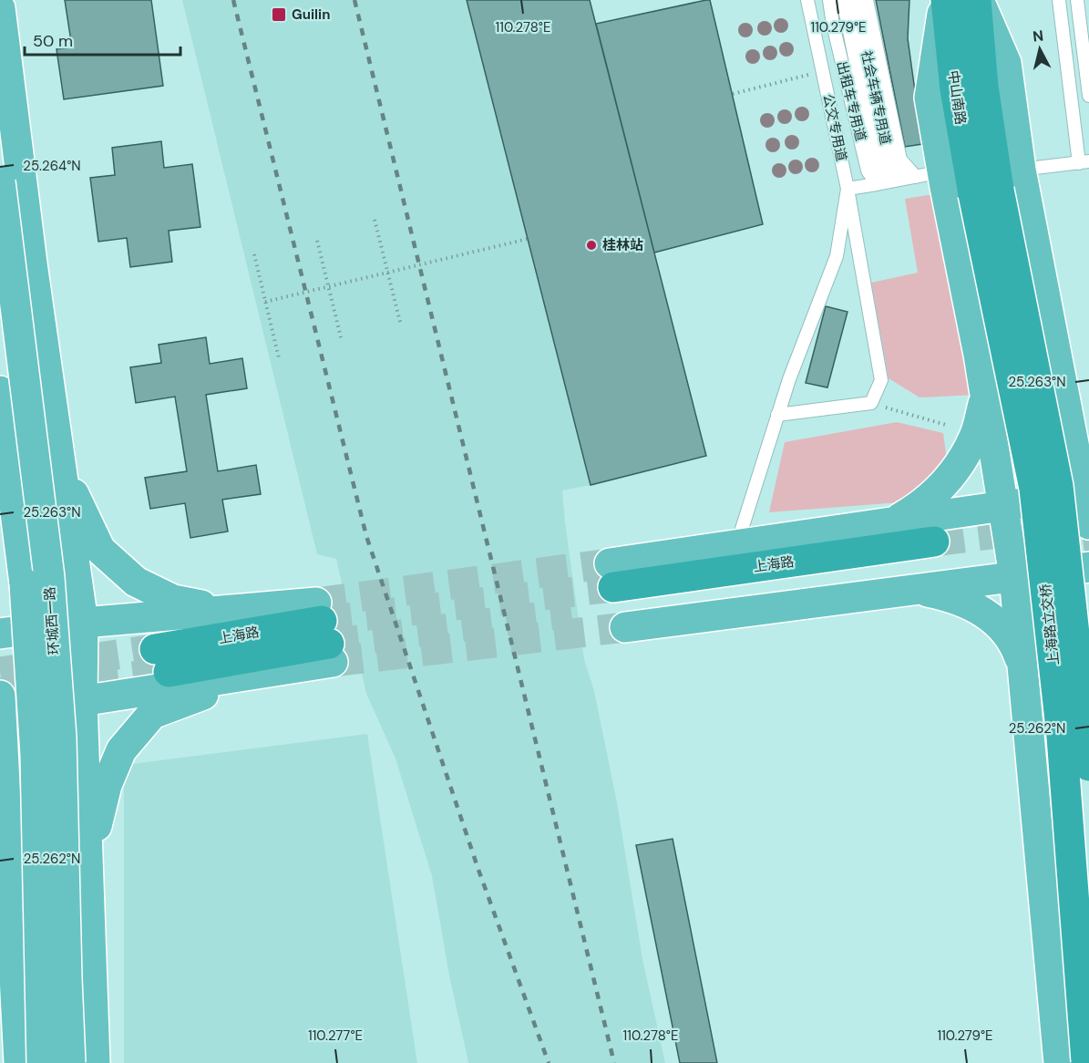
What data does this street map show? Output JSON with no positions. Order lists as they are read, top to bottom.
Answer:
{
  "streets": {
    "highway": ["中山南路", "上海路", "上海路立交桥"],
    "main road": ["环城西一路"],
    "lane": ["社会车辆专用道", "出租车专用道", "公交专用道"]
  },
  "crossings": [
    ["社会车辆专用道", "出租车专用道"],
    ["中山南路", "上海路立交桥"]
  ],
  "places": {
    "transit": ["Guilin"],
    "other": ["桂林站"]
  },
  "scale_bar": "50 m",
  "north": "top",
  "coordinates": [
    "110.278°E",
    "110.279°E",
    "25.264°N",
    "25.263°N",
    "25.262°N",
    "110.277°E"
  ]
}
